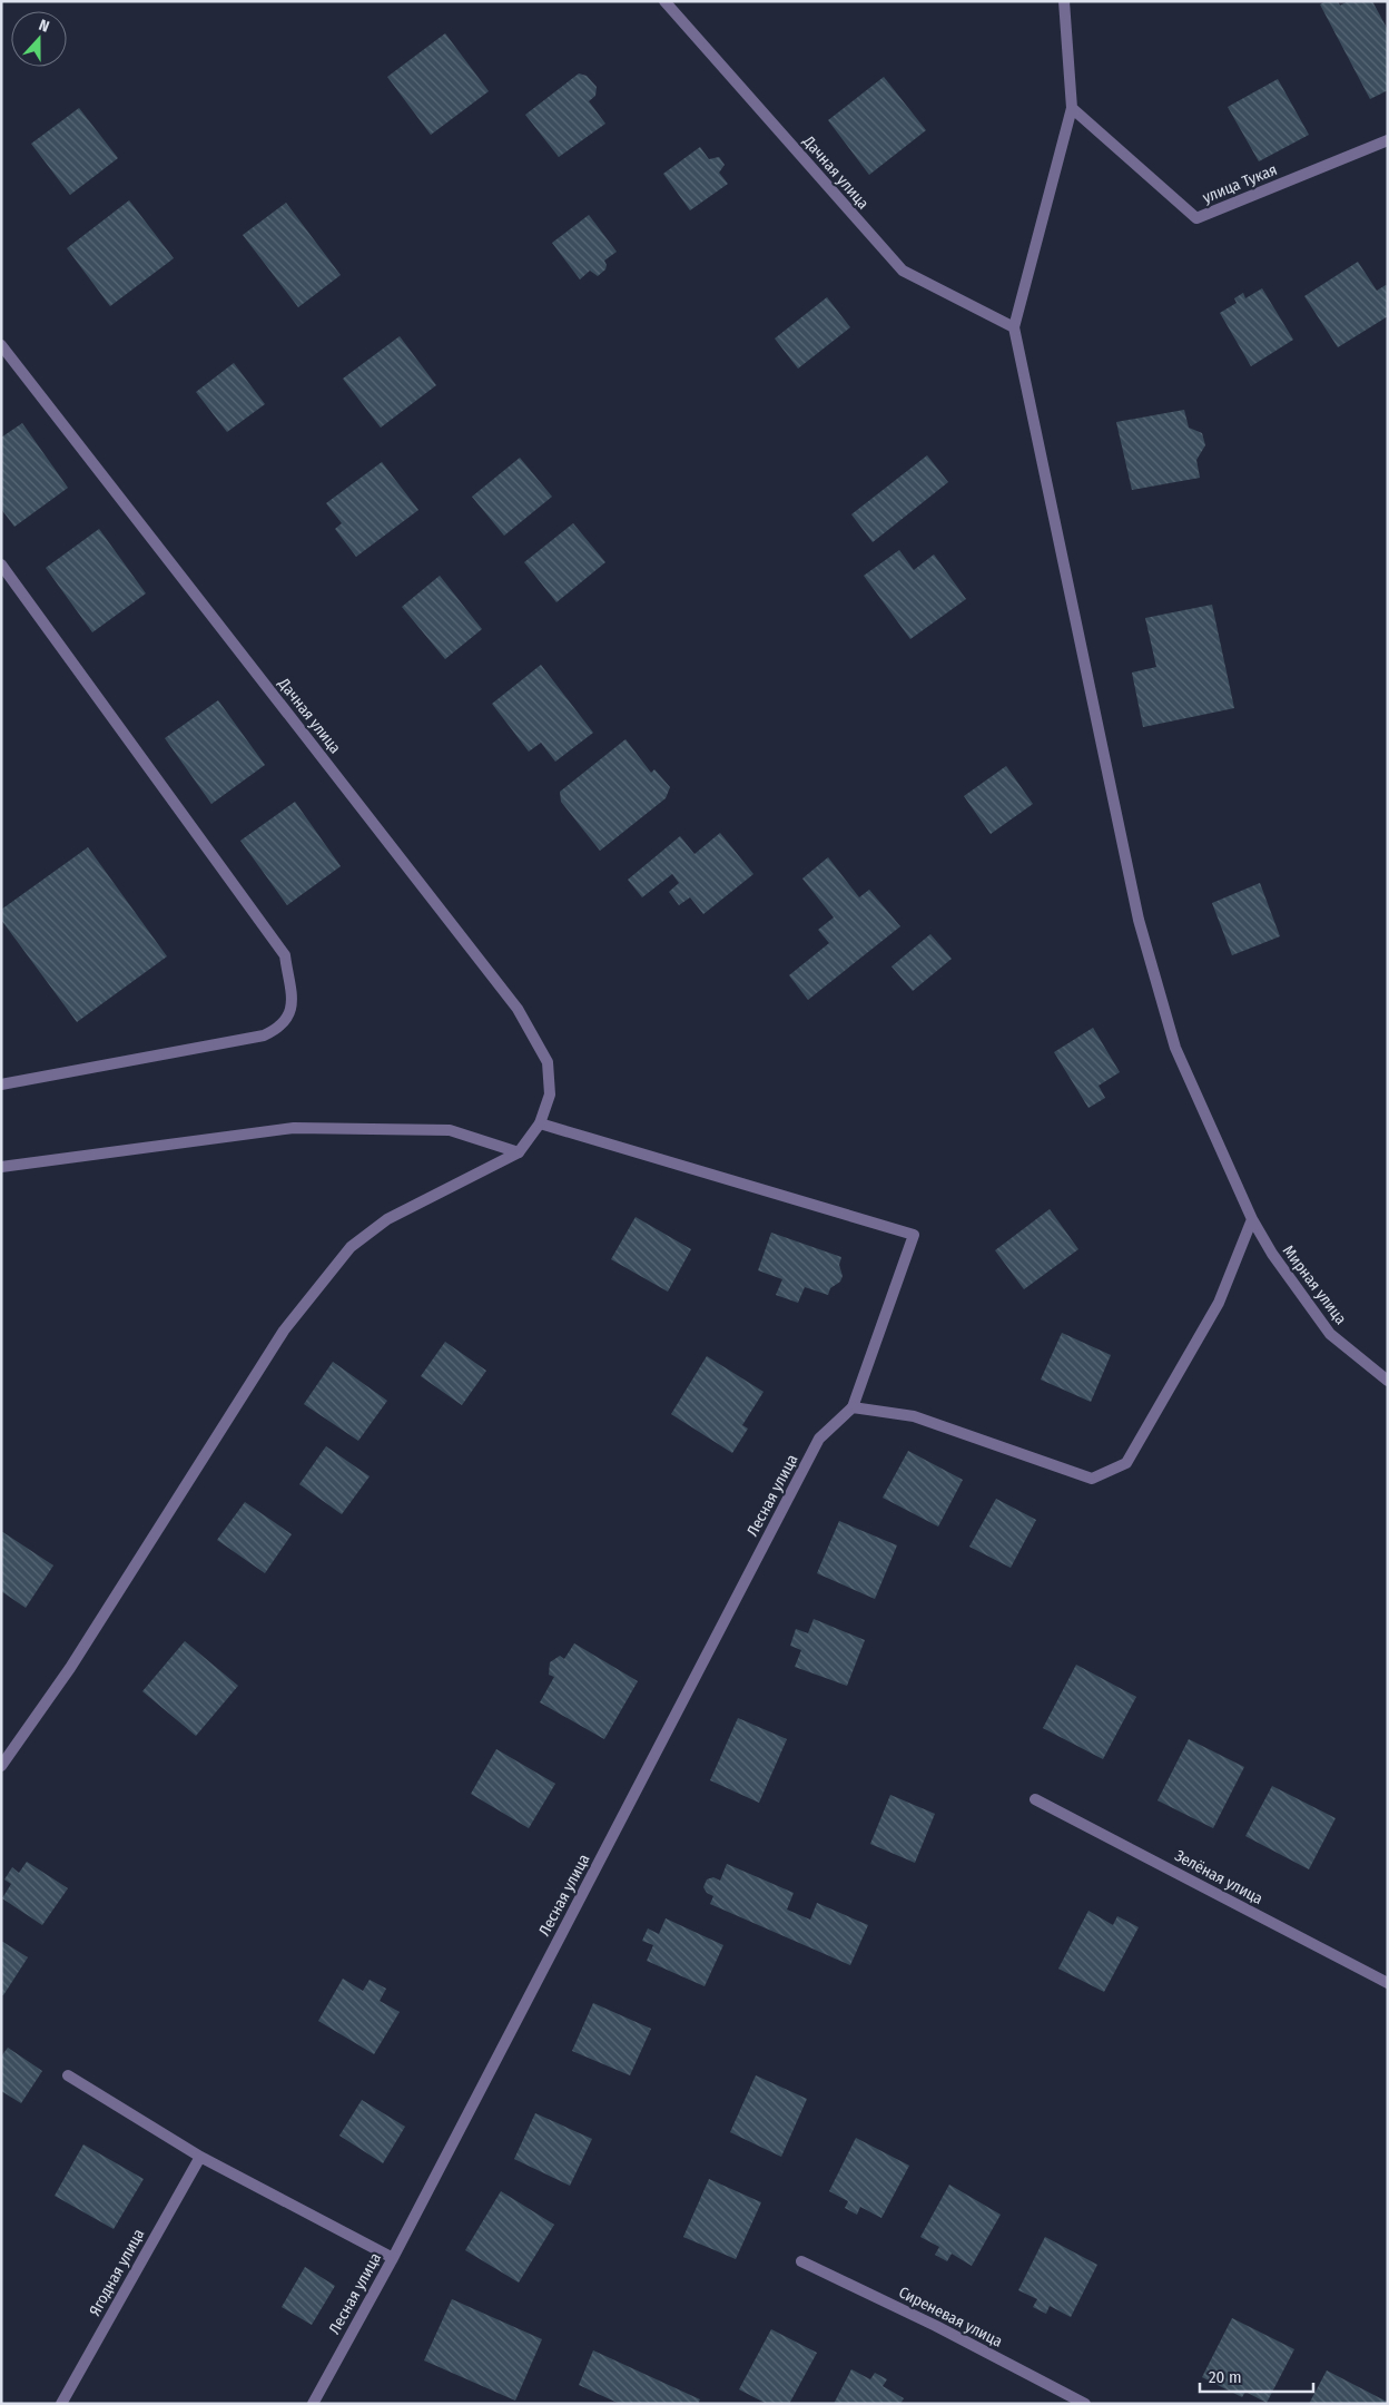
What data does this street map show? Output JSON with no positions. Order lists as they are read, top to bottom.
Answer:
{
  "streets": {
    "street": [
      "Дачная улица",
      "улица Тукая",
      "Мирная улица",
      "Лесная улица",
      "Зелёная улица",
      "Ягодная улица",
      "Сиреневая улица"
    ]
  },
  "crossings": [
    ["Дачная улица", "Мирная улица"]
  ],
  "scale_bar": "20 m",
  "north": "top"
}
